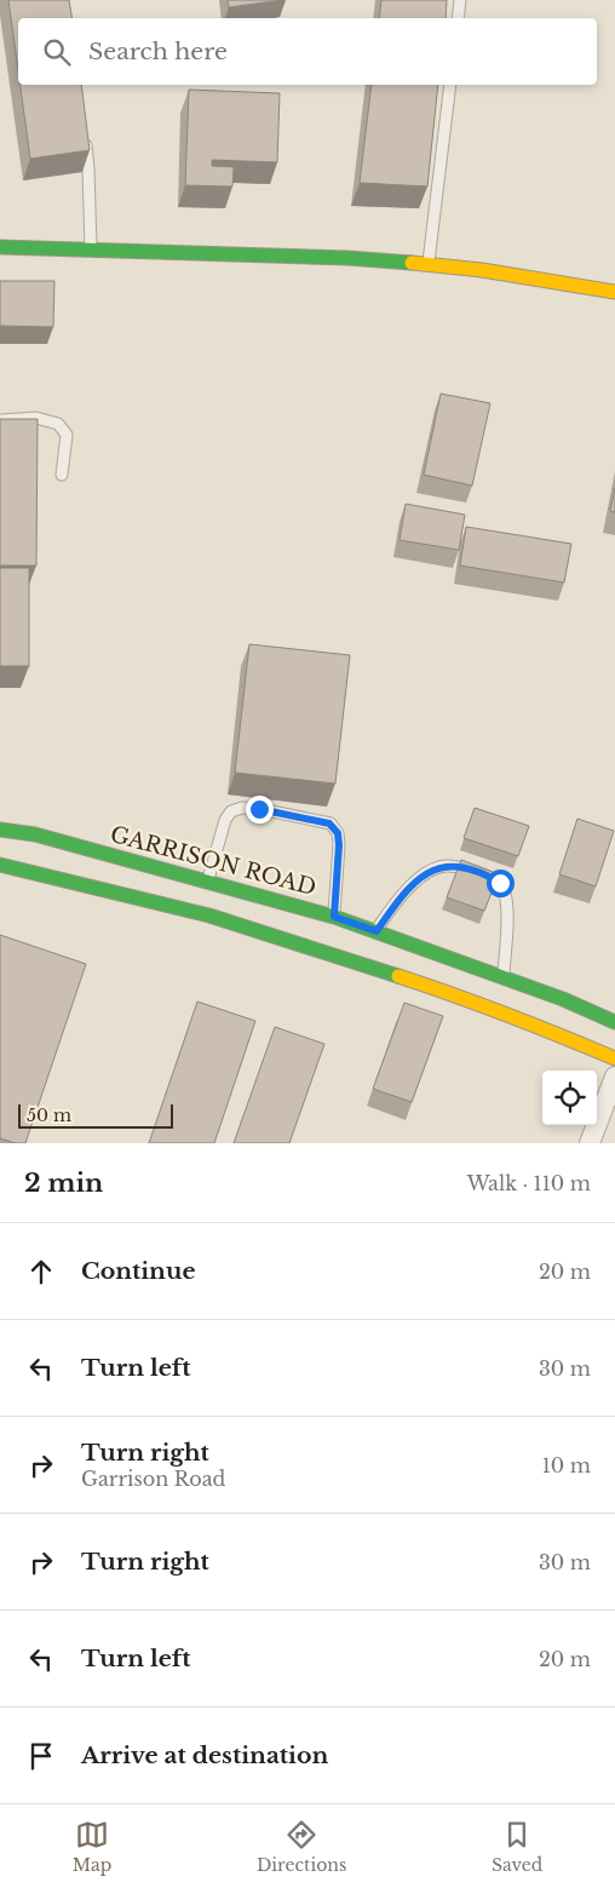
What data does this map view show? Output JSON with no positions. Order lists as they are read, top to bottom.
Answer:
{
  "streets": {
    "main road": ["GARRISON ROAD"]
  },
  "scale_bar": "50 m",
  "page": {
    "search": "Search here",
    "scale": "50 m",
    "heading": ["2 min", "Walk · 110 m"],
    "list": [
      ["Continue", "20 m"],
      ["Turn left", "30 m"],
      ["Turn right", "Garrison Road", "10 m"],
      ["Turn right", "30 m"],
      ["Turn left", "20 m"],
      "Arrive at destination"
    ],
    "nav": ["Map", "Directions", "Saved"]
  }
}
